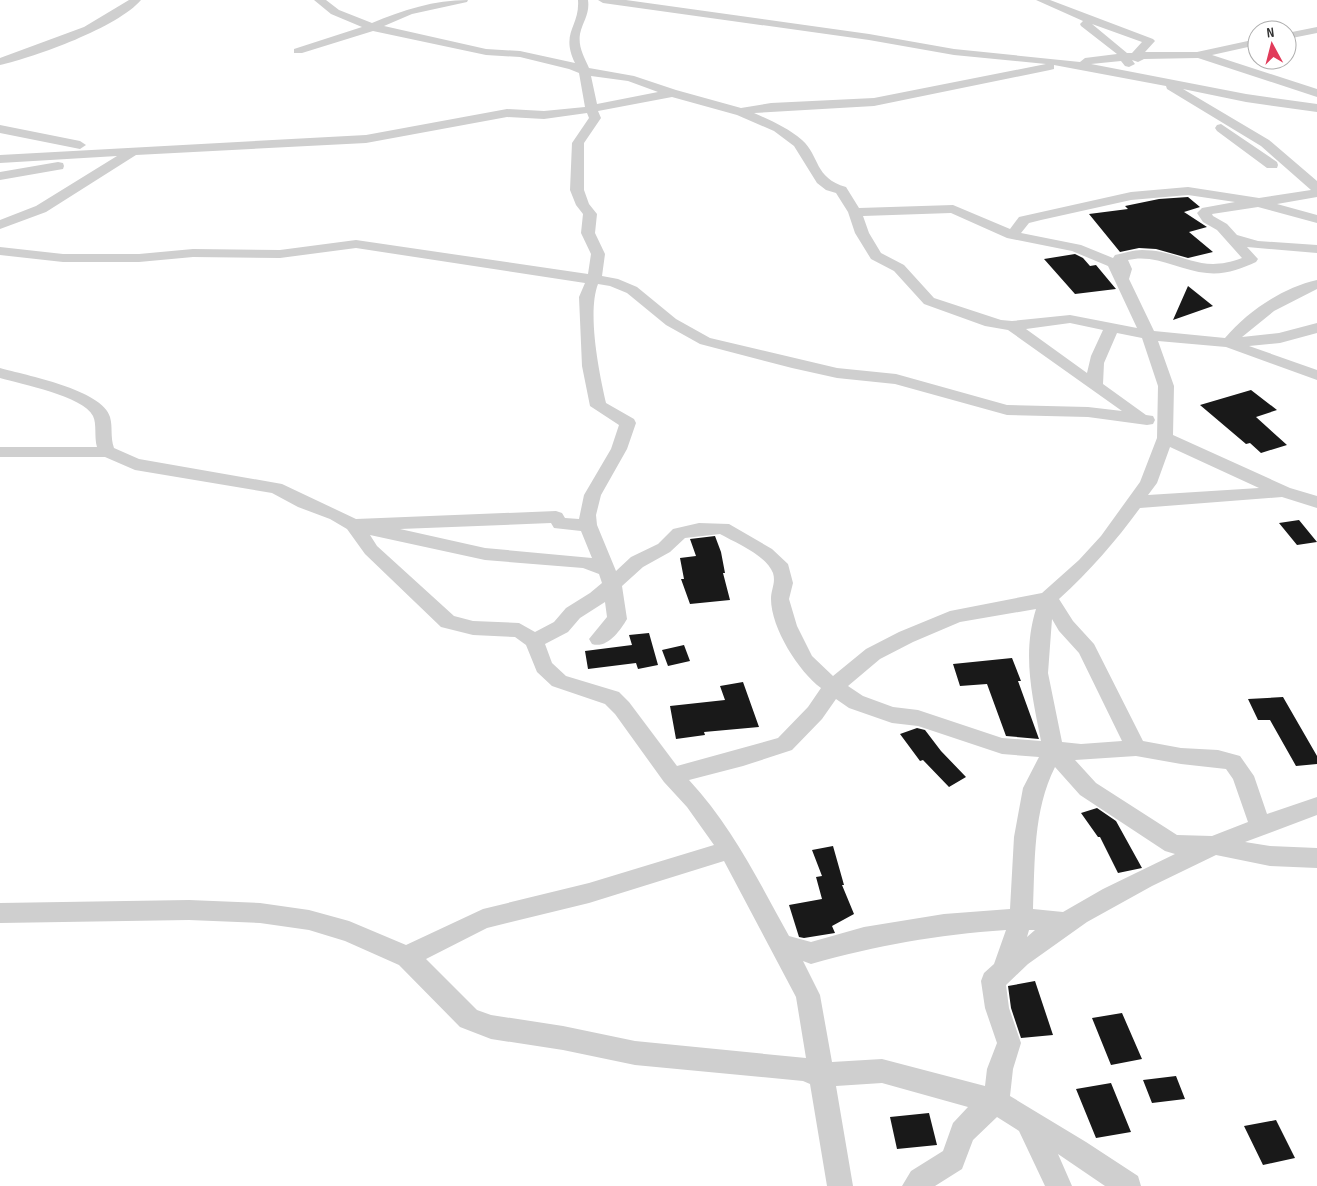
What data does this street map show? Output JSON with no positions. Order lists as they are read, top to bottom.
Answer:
{
  "north": "top"
}
